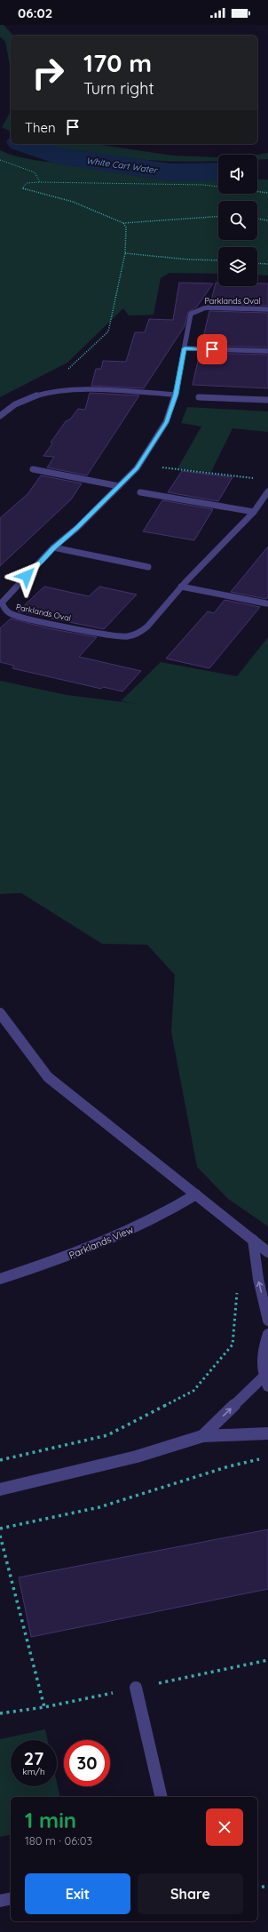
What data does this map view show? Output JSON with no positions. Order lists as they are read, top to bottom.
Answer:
{
  "streets": {
    "street": ["Parklands Oval", "Parklands View"]
  },
  "water": ["White Cart Water"],
  "page": {
    "status": "06:02",
    "turn": ["170 m", "Turn right"],
    "then": "Then",
    "speed": "27 km/h",
    "limit": "30",
    "heading": ["1 min", "180 m · 06:03"],
    "buttons": ["Exit", "Share"]
  }
}
